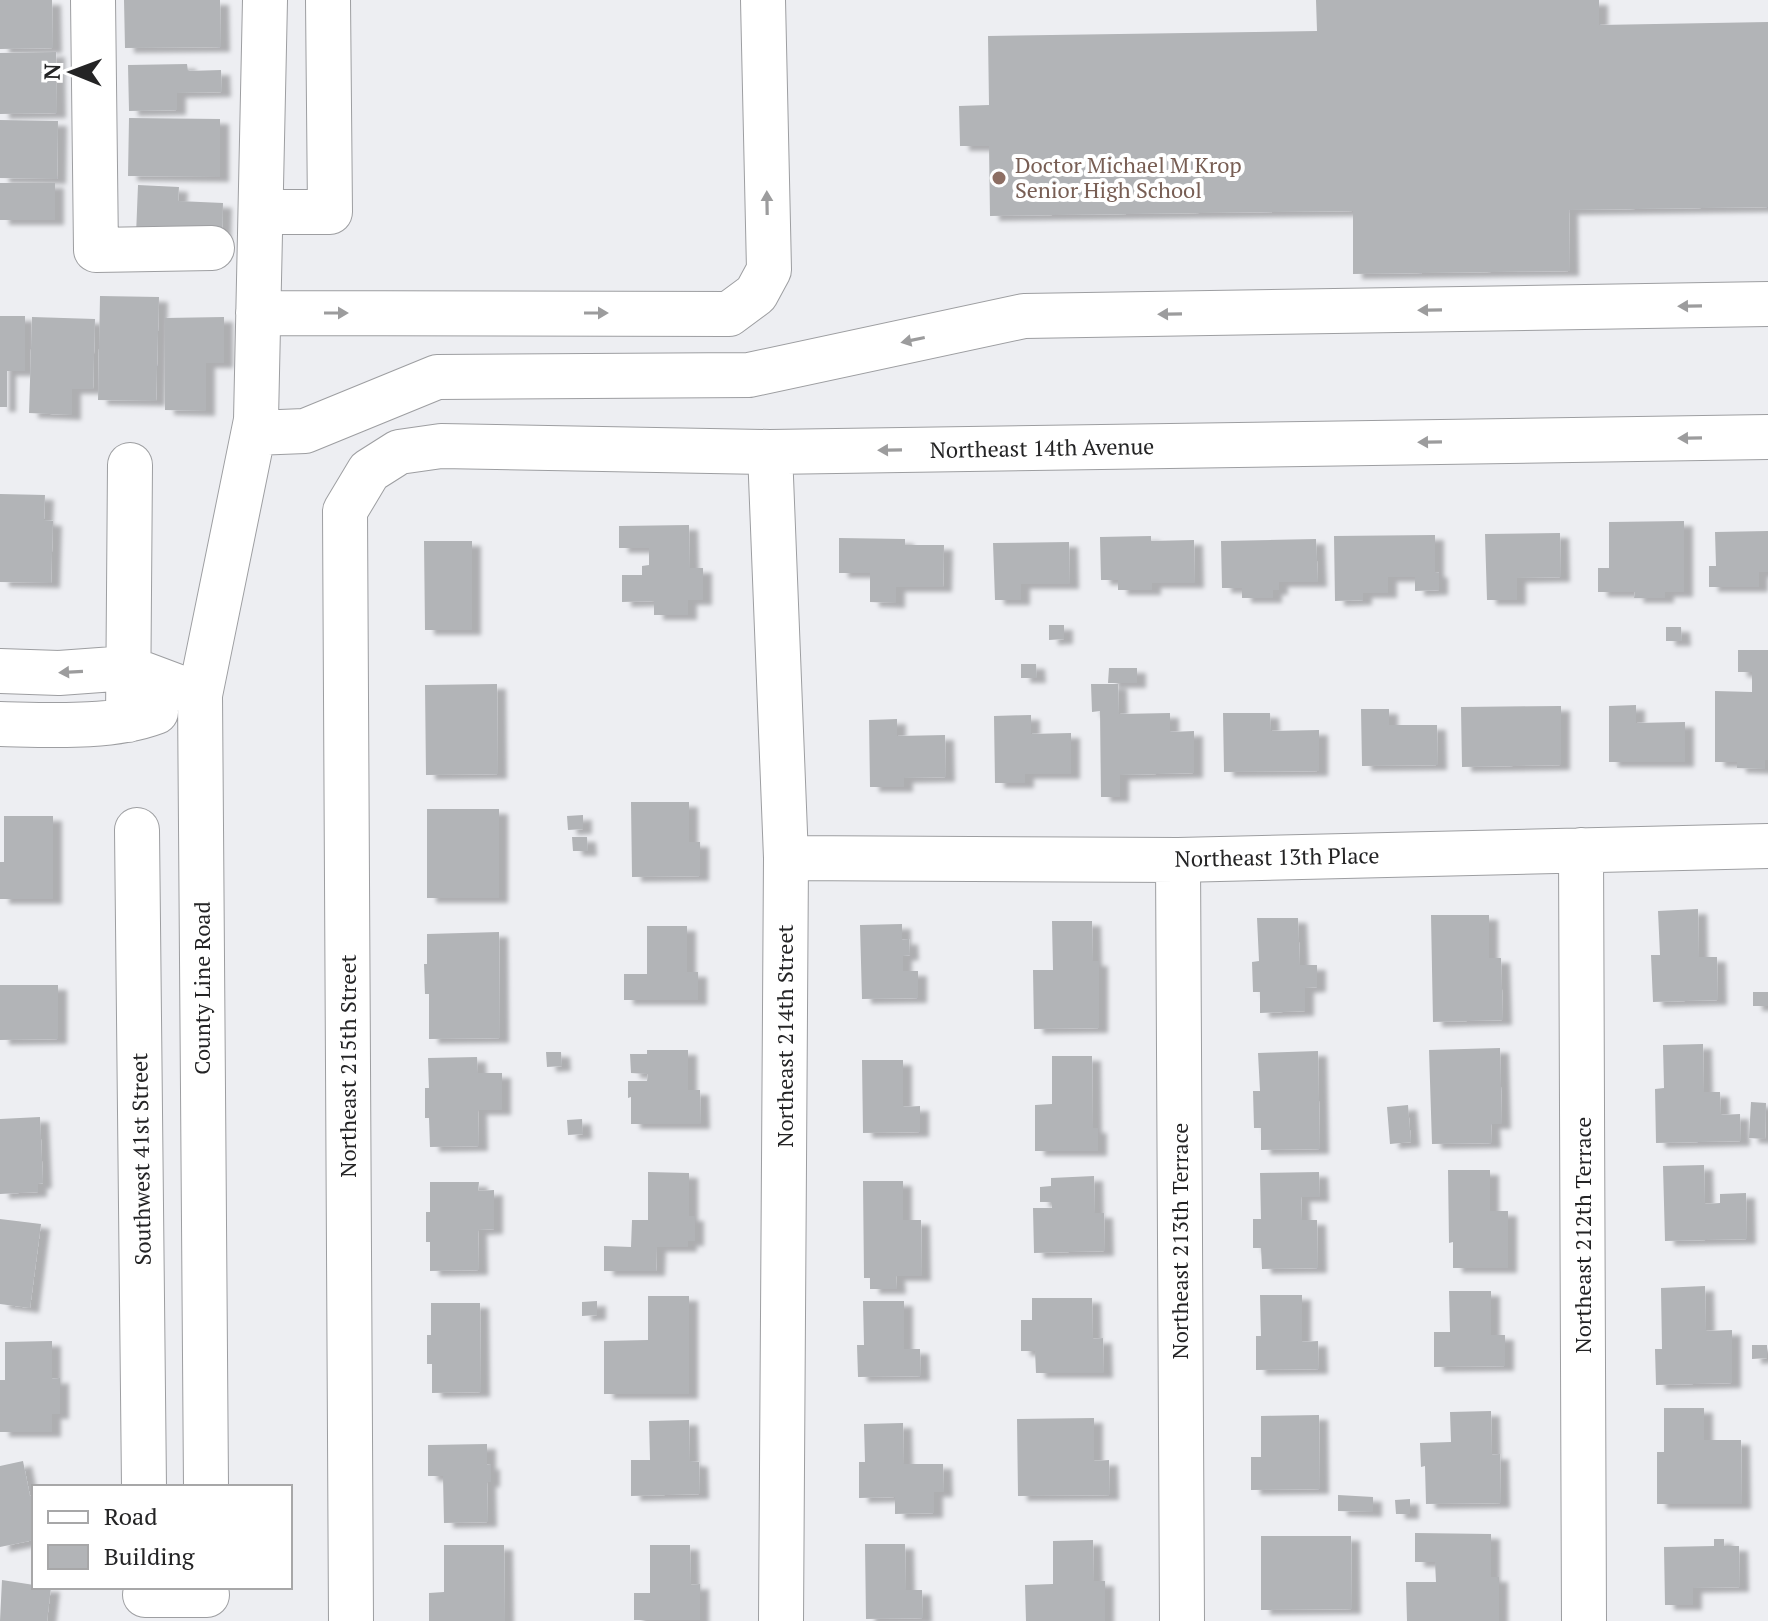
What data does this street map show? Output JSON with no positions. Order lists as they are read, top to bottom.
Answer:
{
  "streets": {
    "street": [
      "Northeast 14th Avenue",
      "Northeast 13th Place",
      "County Line Road",
      "Northeast 214th Street",
      "Northeast 215th Street",
      "Southwest 41st Street",
      "Northeast 212th Terrace",
      "Northeast 213th Terrace"
    ]
  },
  "crossings": [
    ["Northeast 14th Avenue", "Northeast 214th Street"],
    ["Northeast 14th Avenue", "Northeast 215th Street"],
    ["Northeast 13th Place", "Northeast 214th Street"],
    ["Northeast 13th Place", "Northeast 212th Terrace"],
    ["Northeast 13th Place", "Northeast 213th Terrace"]
  ],
  "places": ["Doctor Michael M Krop Senior High School"],
  "legend": ["Road", "Building"],
  "north": "left"
}
